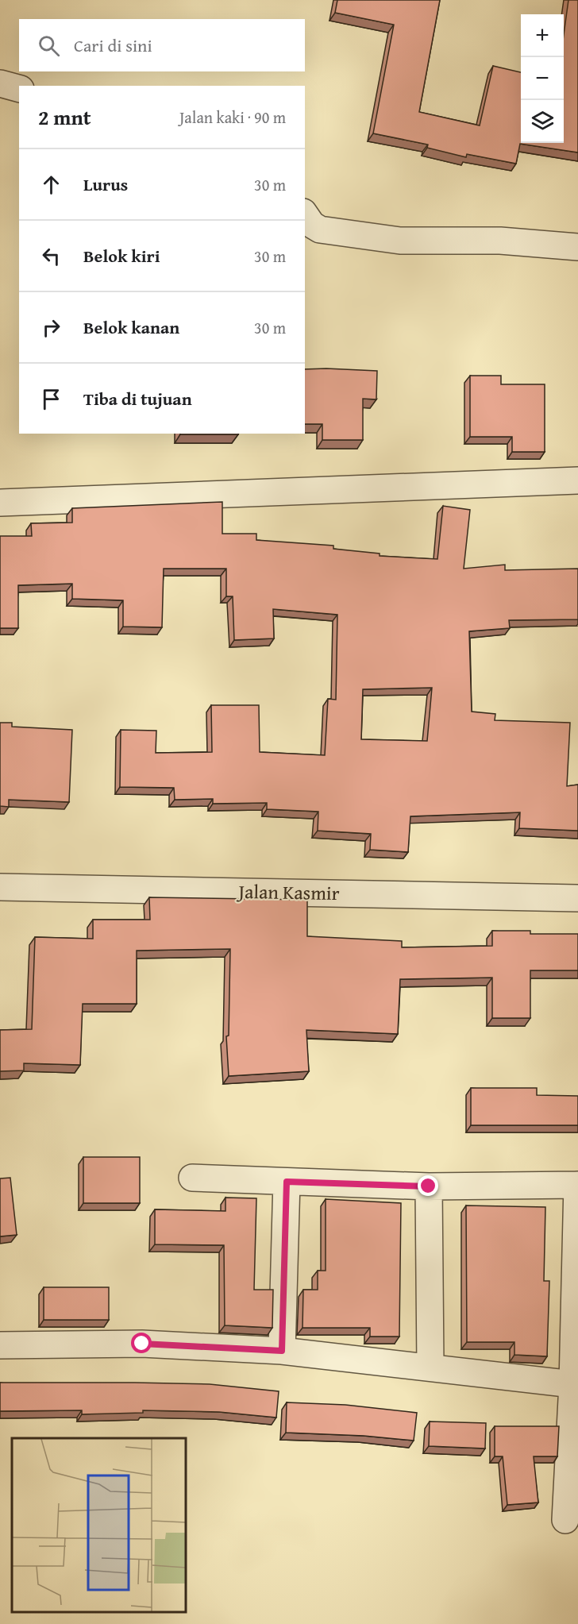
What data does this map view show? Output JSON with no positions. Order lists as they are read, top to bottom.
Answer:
{
  "streets": {
    "street": ["Jalan Kasmir"]
  },
  "page": {
    "map_buttons": ["+", "−"],
    "search": "Cari di sini",
    "heading": ["2 mnt", "Jalan kaki · 90 m"],
    "list": [
      ["Lurus", "30 m"],
      ["Belok kiri", "30 m"],
      ["Belok kanan", "30 m"],
      "Tiba di tujuan"
    ]
  }
}
